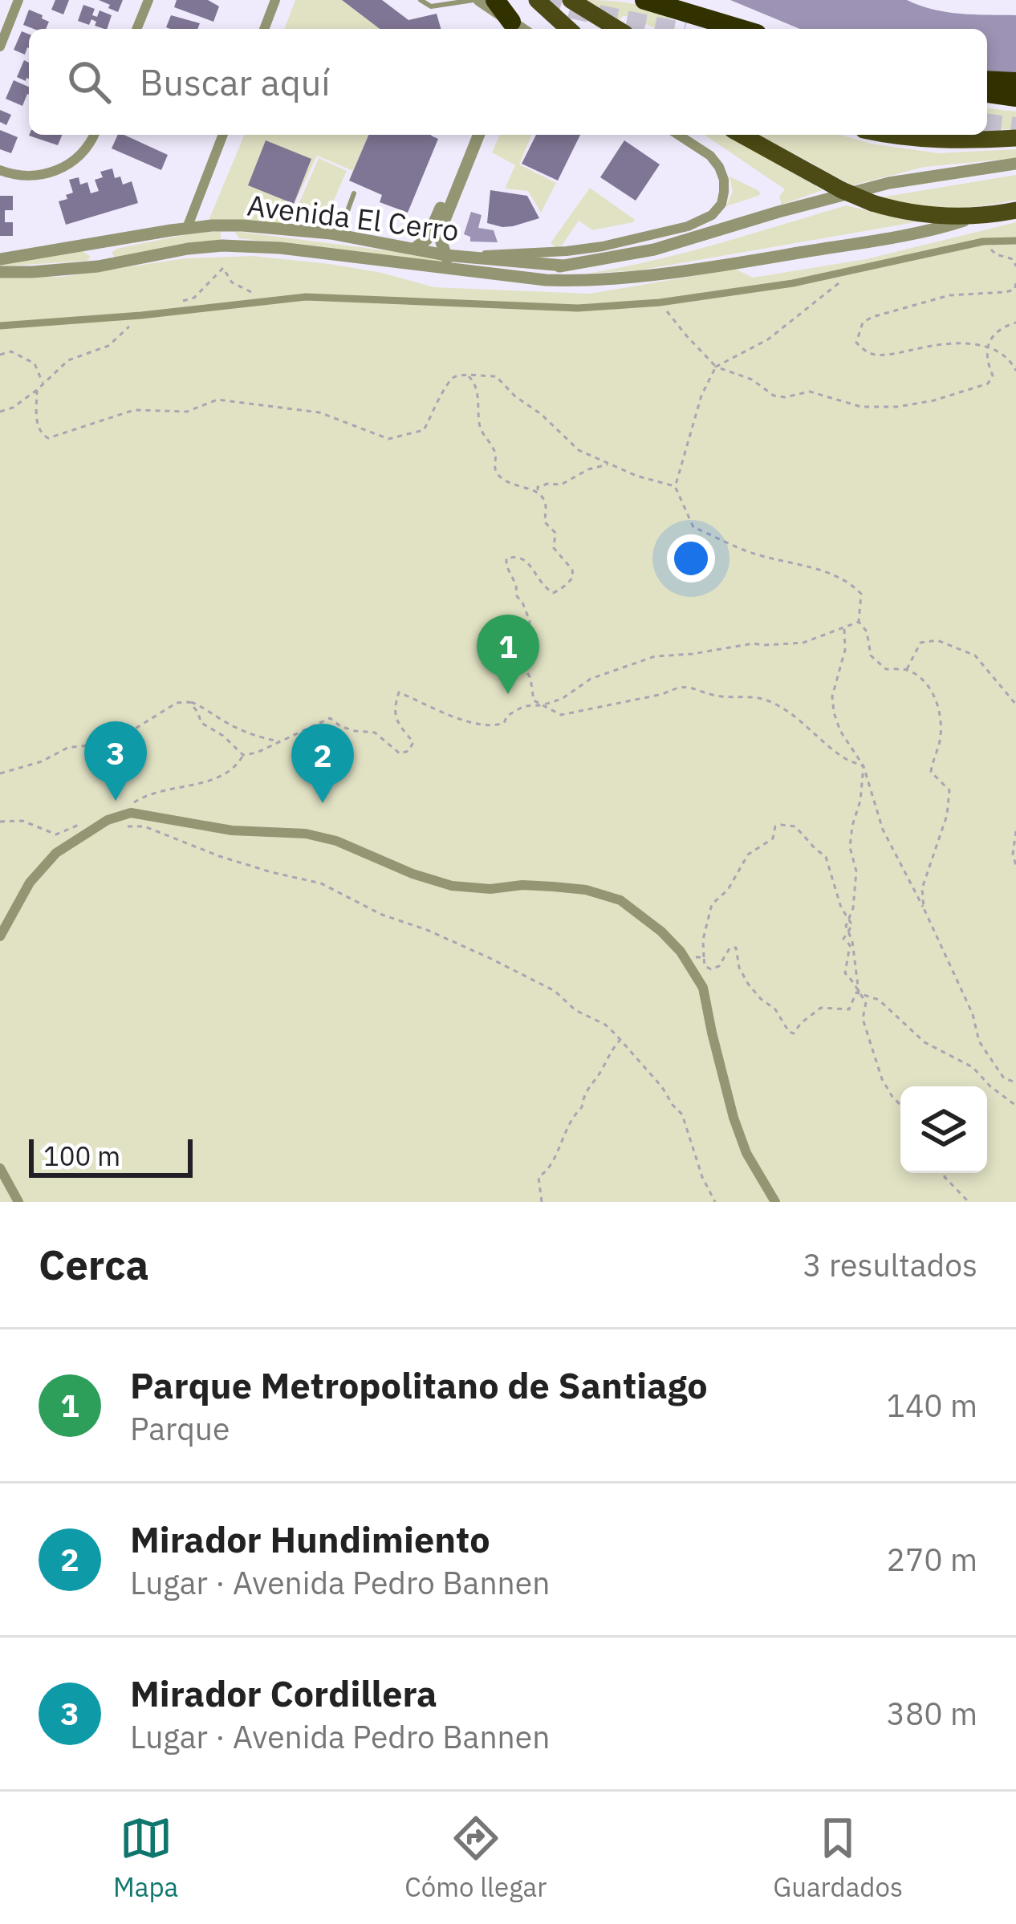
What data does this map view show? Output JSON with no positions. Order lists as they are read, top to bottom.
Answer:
{
  "streets": {
    "street": ["Avenida El Cerro"]
  },
  "scale_bar": "100 m",
  "page": {
    "search": "Buscar aquí",
    "pins": ["1", "3", "2"],
    "scale": "100 m",
    "heading": ["Cerca", "3 resultados"],
    "list": [
      {
        "mark": "1",
        "name": "Parque Metropolitano de Santiago",
        "note": "Parque",
        "value": "140 m"
      },
      {
        "mark": "2",
        "name": "Mirador Hundimiento",
        "note": "Lugar · Avenida Pedro Bannen",
        "value": "270 m"
      },
      {
        "mark": "3",
        "name": "Mirador Cordillera",
        "note": "Lugar · Avenida Pedro Bannen",
        "value": "380 m"
      }
    ],
    "nav": ["Mapa", "Cómo llegar", "Guardados"]
  }
}
